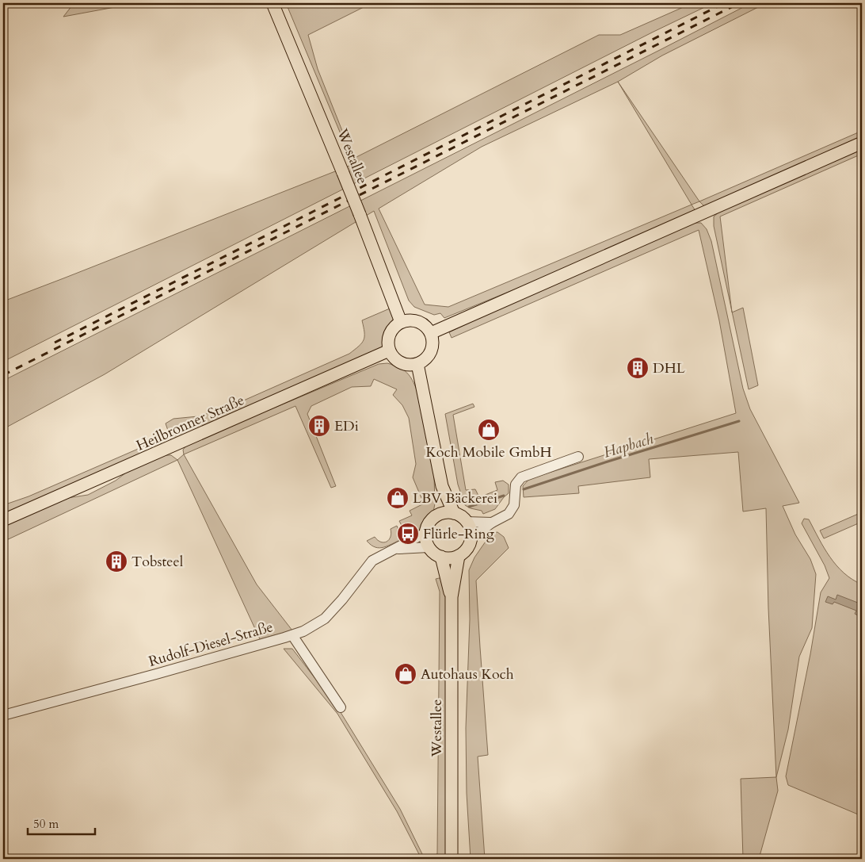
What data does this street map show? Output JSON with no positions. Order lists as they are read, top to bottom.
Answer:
{
  "streets": {
    "main road": ["Westallee", "Heilbronner Straße"],
    "street": ["Rudolf-Diesel-Straße"]
  },
  "crossings": [
    ["Westallee", "Heilbronner Straße"],
    ["Westallee", "Rudolf-Diesel-Straße"]
  ],
  "water": ["Hapbach"],
  "places": {
    "building": ["DHL", "EDi", "Tobsteel"],
    "shop": ["Koch Mobile GmbH", "LBV Bäckerei", "Autohaus Koch"],
    "bus stop": ["Flürle-Ring"]
  },
  "scale_bar": "50 m"
}
